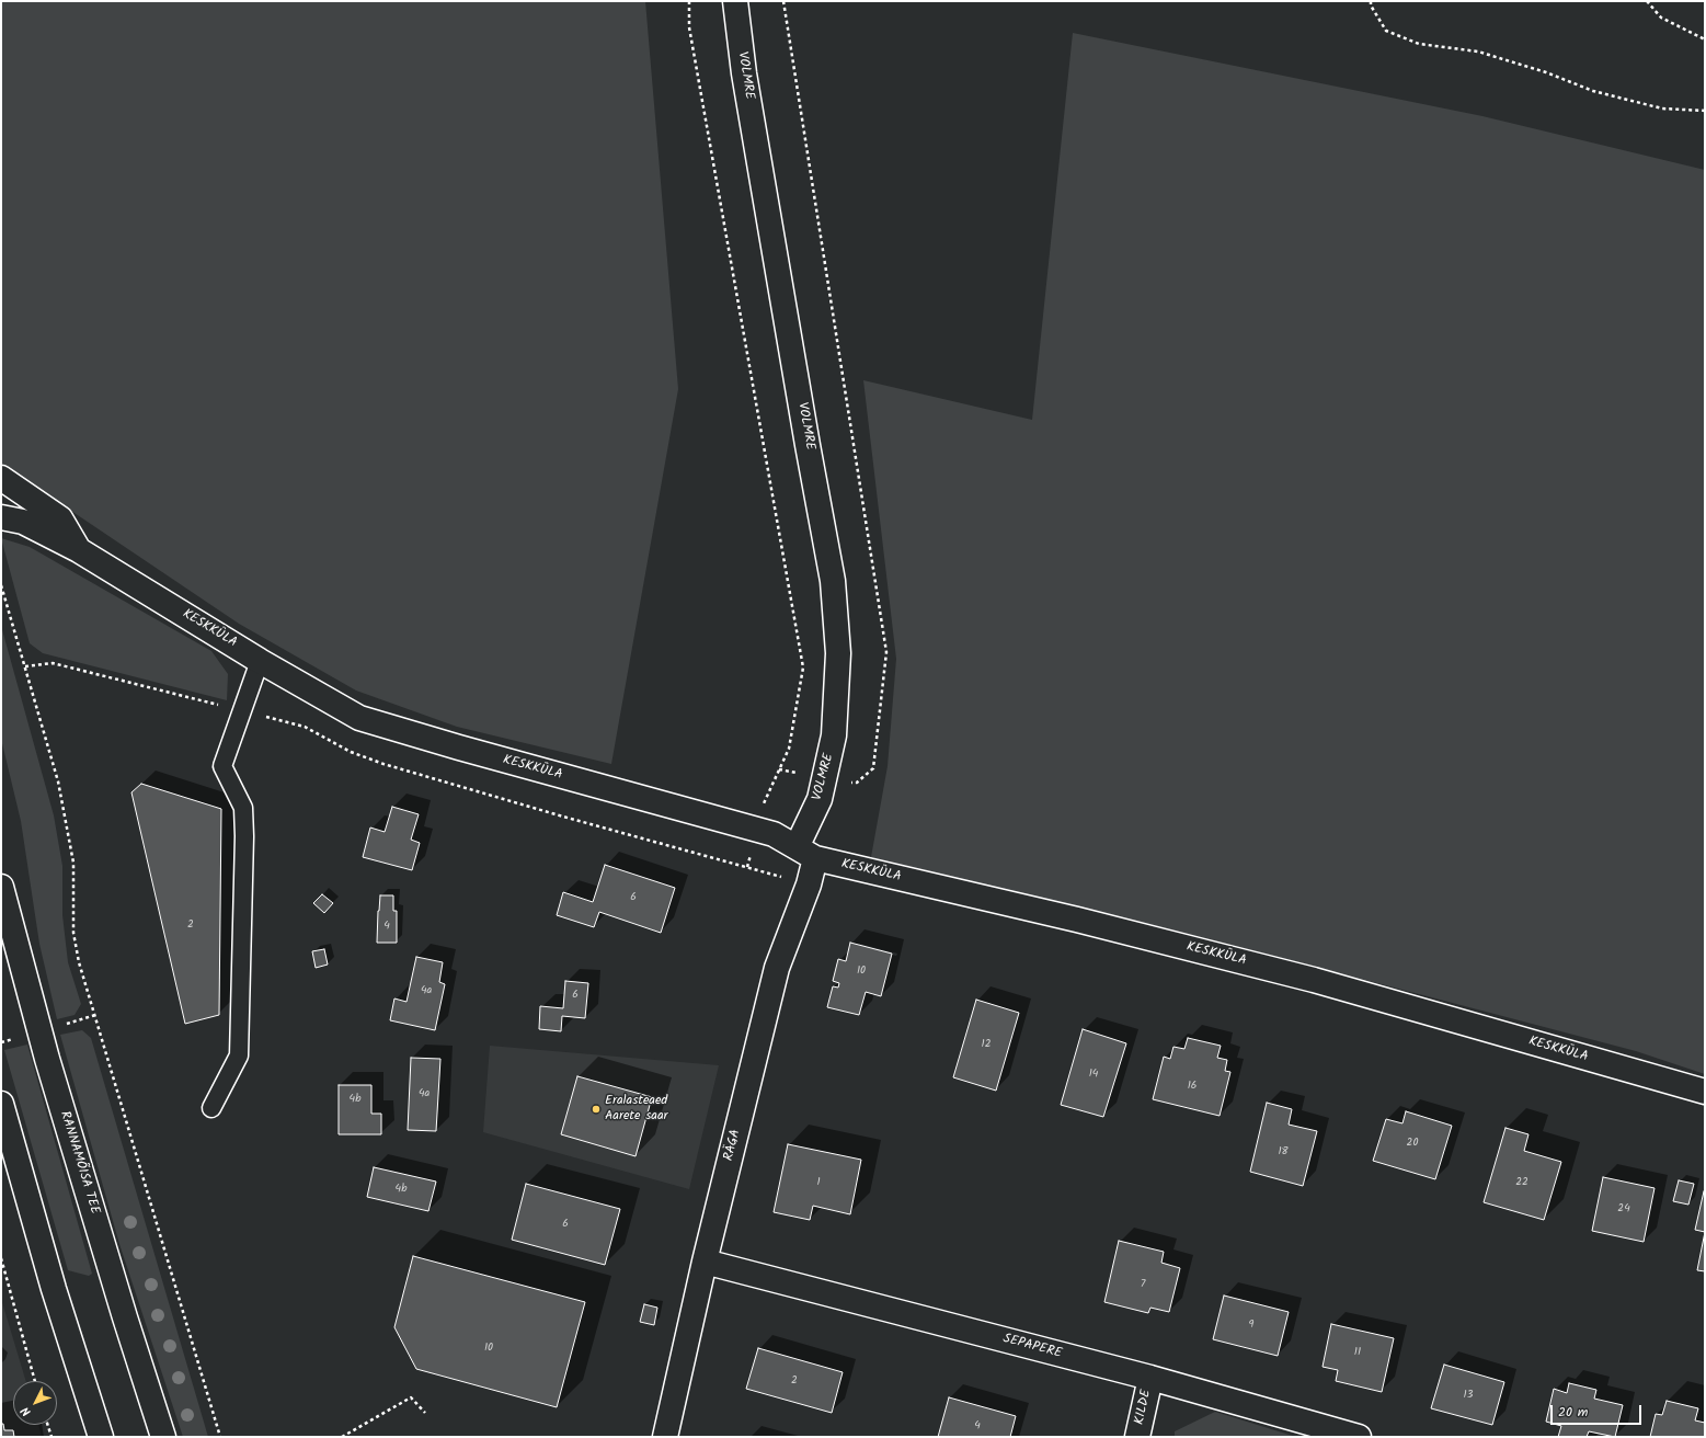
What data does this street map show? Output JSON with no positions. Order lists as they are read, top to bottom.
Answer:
{
  "streets": {
    "street": [
      "VOLMRE",
      "KESKKÜLA",
      "RÄGA",
      "RANNAMÕISA TEE",
      "SEPAPERE",
      "KILDE"
    ]
  },
  "crossings": [
    ["VOLMRE", "KESKKÜLA"],
    ["VOLMRE", "RÄGA"],
    ["KESKKÜLA", "RÄGA"],
    ["RÄGA", "SEPAPERE"],
    ["SEPAPERE", "KILDE"]
  ],
  "places": ["Eralasteaed Aarete saar"],
  "house_numbers": [
    "6",
    "2",
    "4",
    "10",
    "4a",
    "6",
    "12",
    "14",
    "16",
    "4a",
    "4b",
    "20",
    "18",
    "1",
    "22",
    "4b",
    "24",
    "6",
    "7",
    "9",
    "10",
    "11",
    "2",
    "13",
    "4"
  ],
  "scale_bar": "20 m",
  "north": "bottom left"
}
